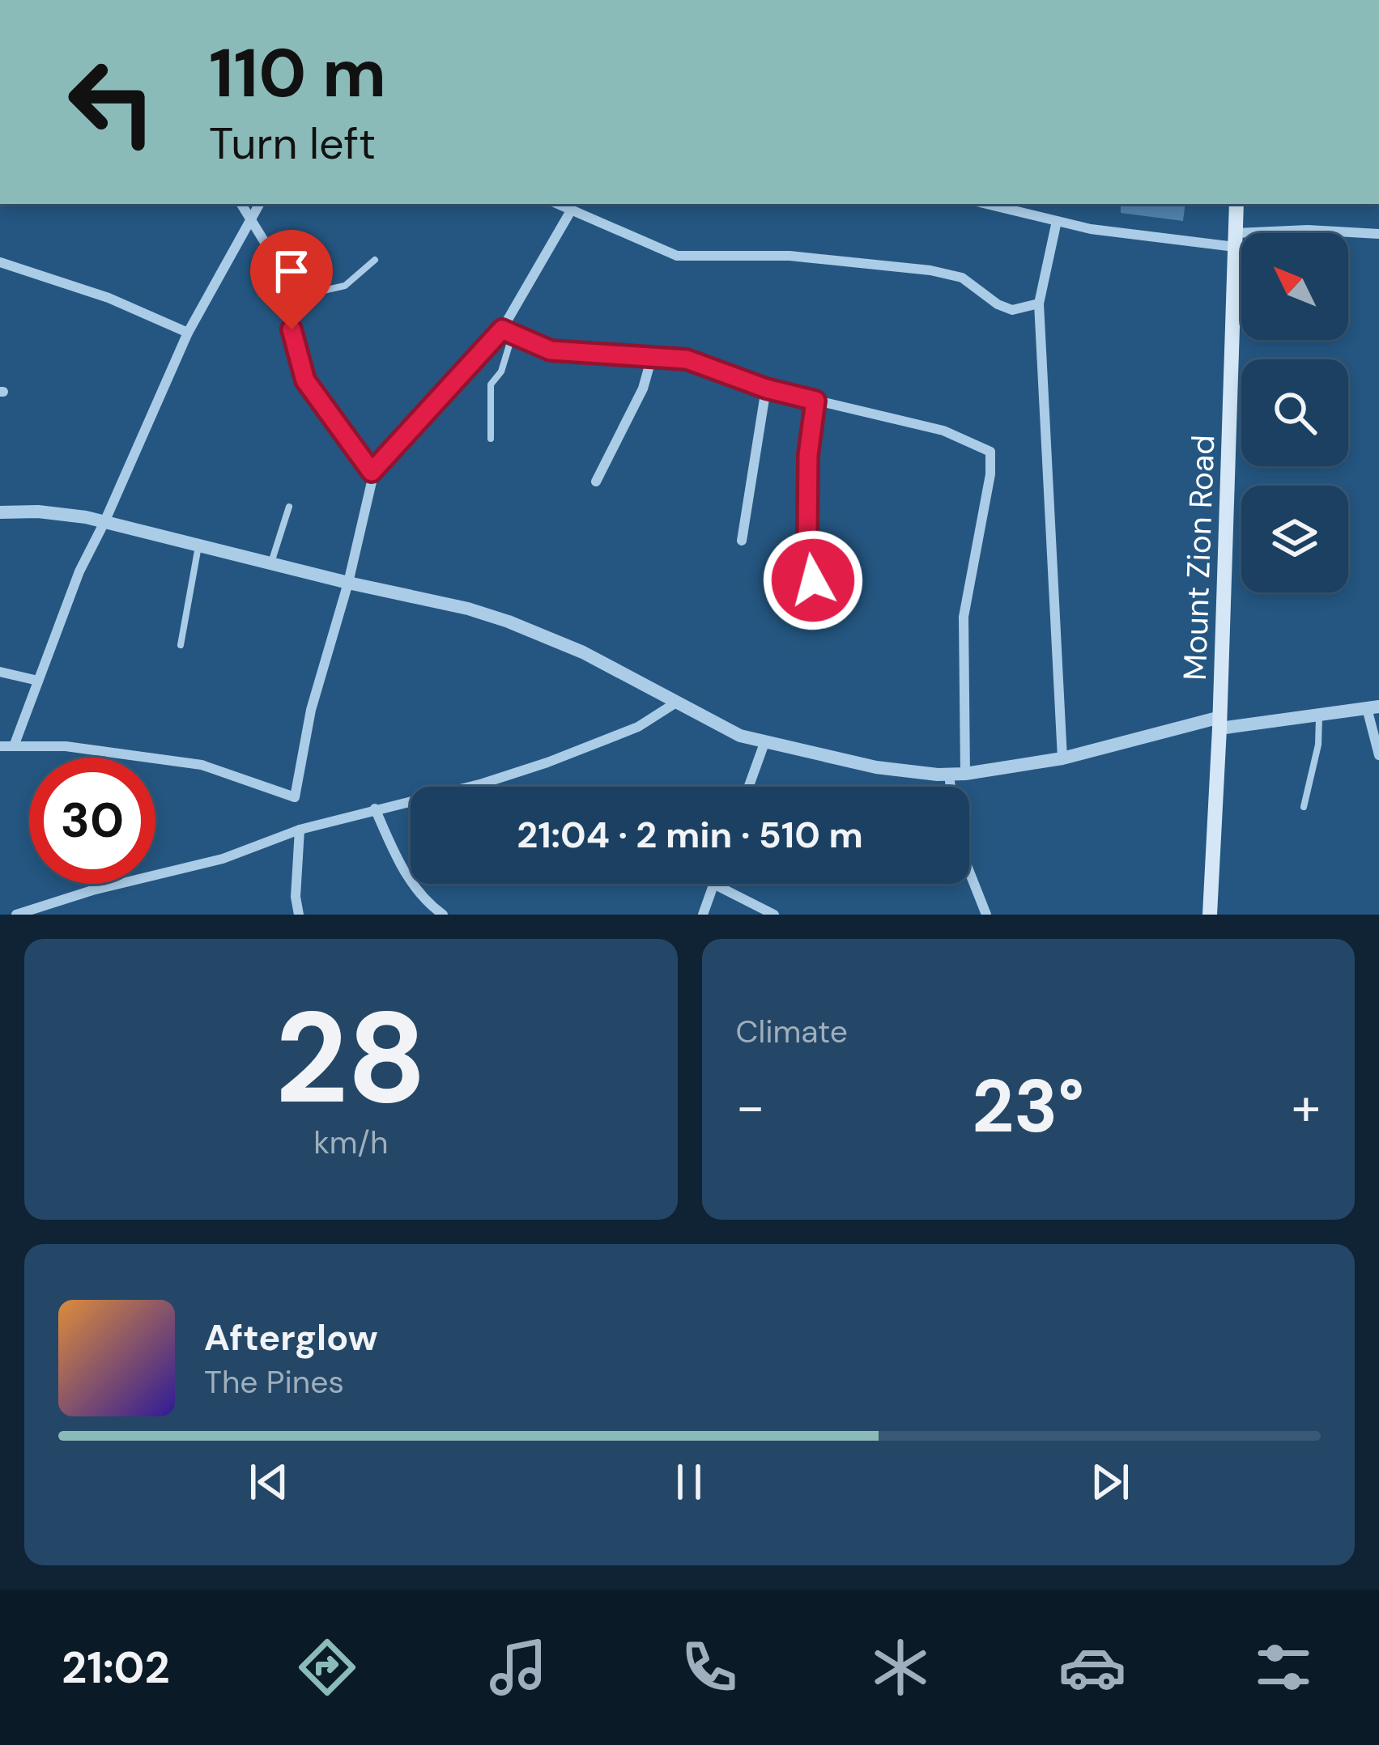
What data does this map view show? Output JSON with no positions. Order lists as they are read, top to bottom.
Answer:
{
  "streets": {
    "main road": ["Mount Zion Road"]
  },
  "north": "top left",
  "page": {
    "turn": ["110 m", "Turn left"],
    "limit": "30",
    "trip": "21:04 · 2 min · 510 m",
    "tile": [
      ["28", "km/h"],
      "Climate"
    ],
    "heat": ["−", "23°", "+"],
    "song": ["Afterglow", "The Pines"],
    "tabs": "21:02"
  }
}
